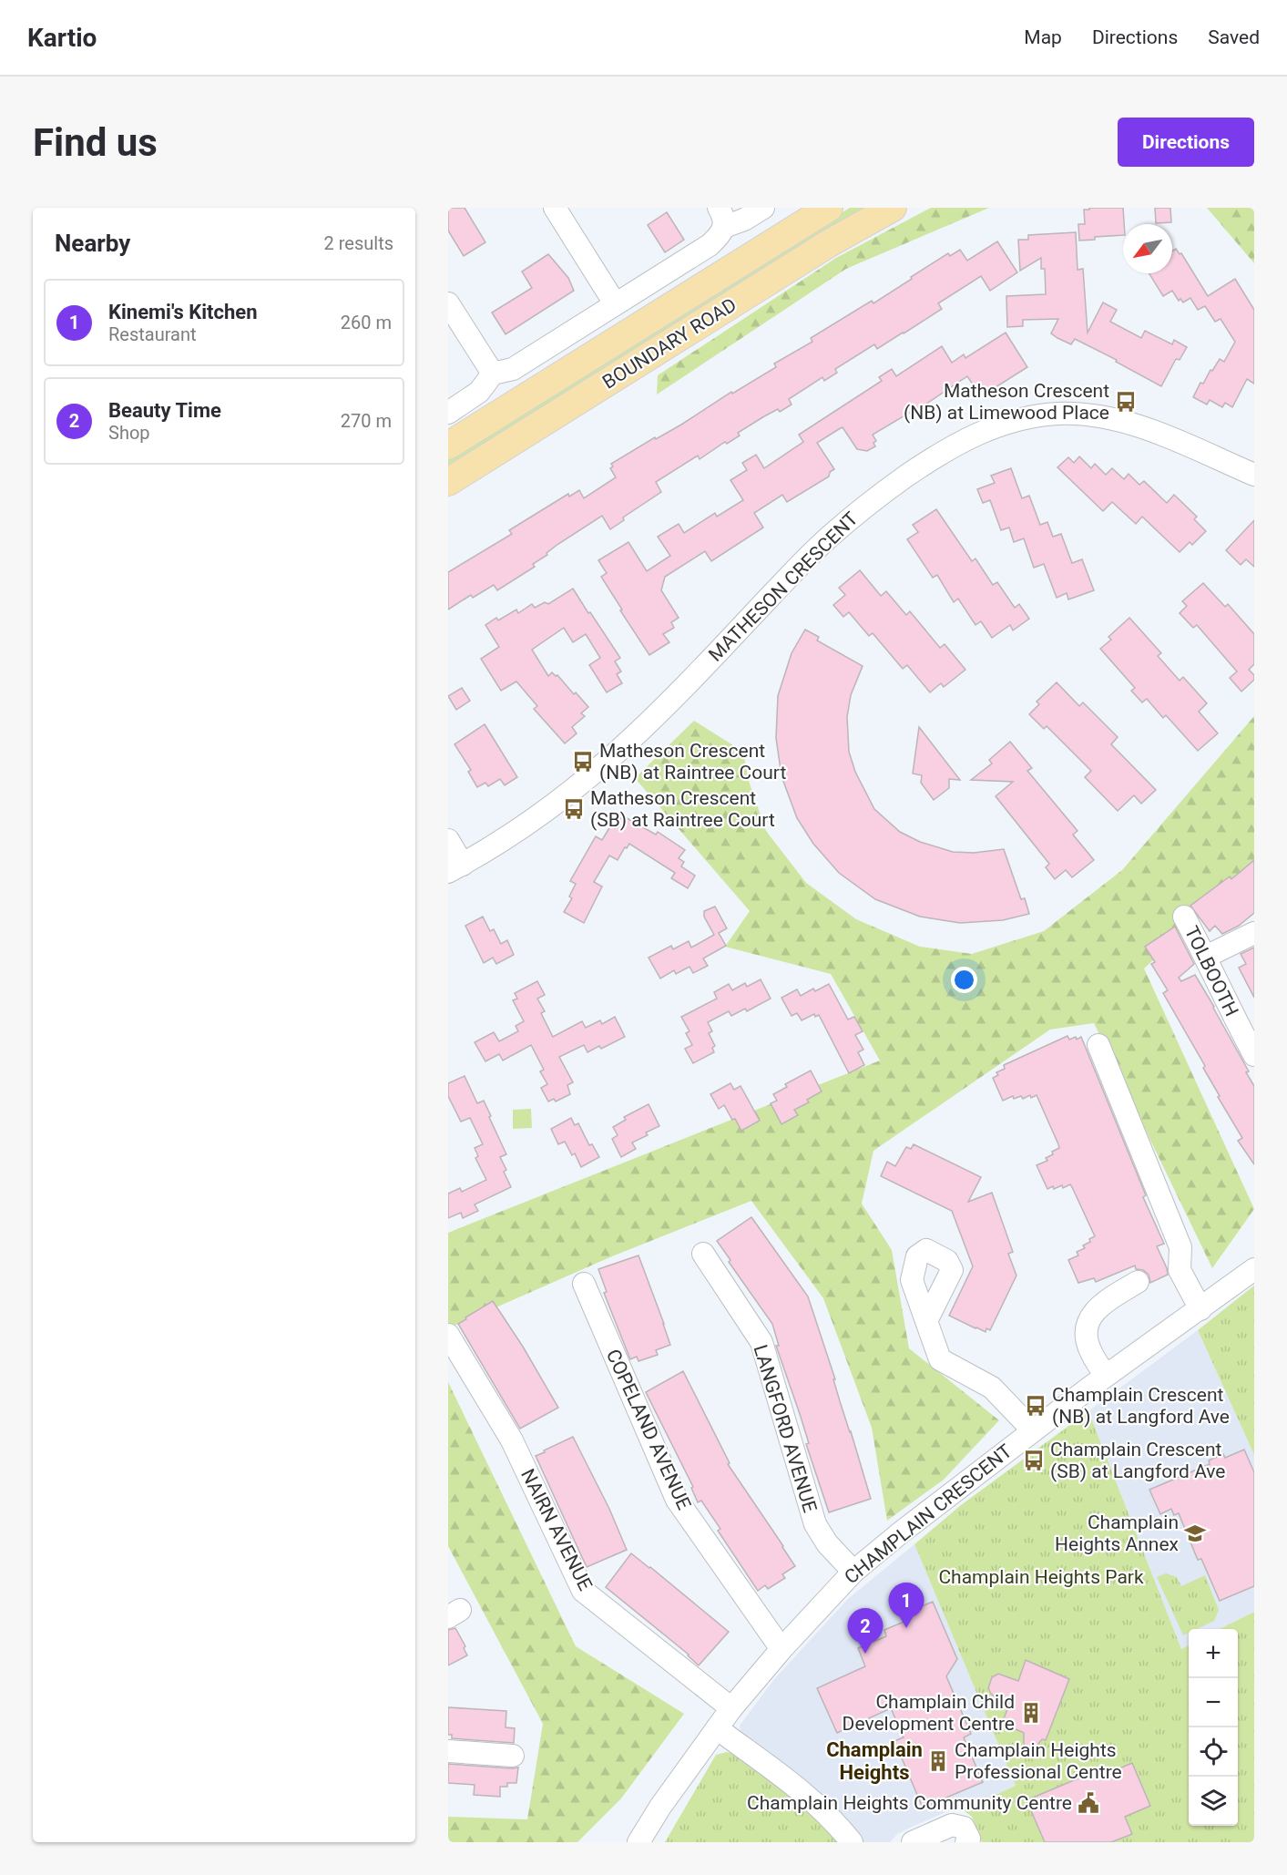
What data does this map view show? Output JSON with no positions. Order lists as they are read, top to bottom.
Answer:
{
  "streets": {
    "main road": ["BOUNDARY ROAD"],
    "street": [
      "MATHESON CRESCENT",
      "TOLBOOTH",
      "LANGFORD AVENUE",
      "COPELAND AVENUE",
      "CHAMPLAIN CRESCENT",
      "NAIRN AVENUE"
    ]
  },
  "crossings": [
    ["LANGFORD AVENUE", "CHAMPLAIN CRESCENT"],
    ["COPELAND AVENUE", "CHAMPLAIN CRESCENT"],
    ["CHAMPLAIN CRESCENT", "NAIRN AVENUE"]
  ],
  "districts": ["Champlain Heights"],
  "parks": ["Champlain Heights Park"],
  "places": {
    "bus stop": [
      "Matheson Crescent (NB) at Limewood Place",
      "Matheson Crescent (NB) at Raintree Court",
      "Matheson Crescent (SB) at Raintree Court",
      "Champlain Crescent (NB) at Langford Ave",
      "Champlain Crescent (SB) at Langford Ave"
    ],
    "school or university": ["Champlain Heights Annex"],
    "building": ["Champlain Child Development Centre", "Champlain Heights Professional Centre"],
    "public building": ["Champlain Heights Community Centre"]
  },
  "north": "bottom left",
  "page": {
    "header": "Kartio",
    "nav": ["Map", "Directions", "Saved"],
    "buttons": "Directions",
    "title": "Find us",
    "heading": ["Nearby", "2 results"],
    "list": [
      {
        "mark": "1",
        "name": "Kinemi's Kitchen",
        "note": "Restaurant",
        "value": "260 m"
      },
      {
        "mark": "2",
        "name": "Beauty Time",
        "note": "Shop",
        "value": "270 m"
      }
    ],
    "pins": ["1", "2"],
    "map_buttons": ["+", "−"]
  }
}
